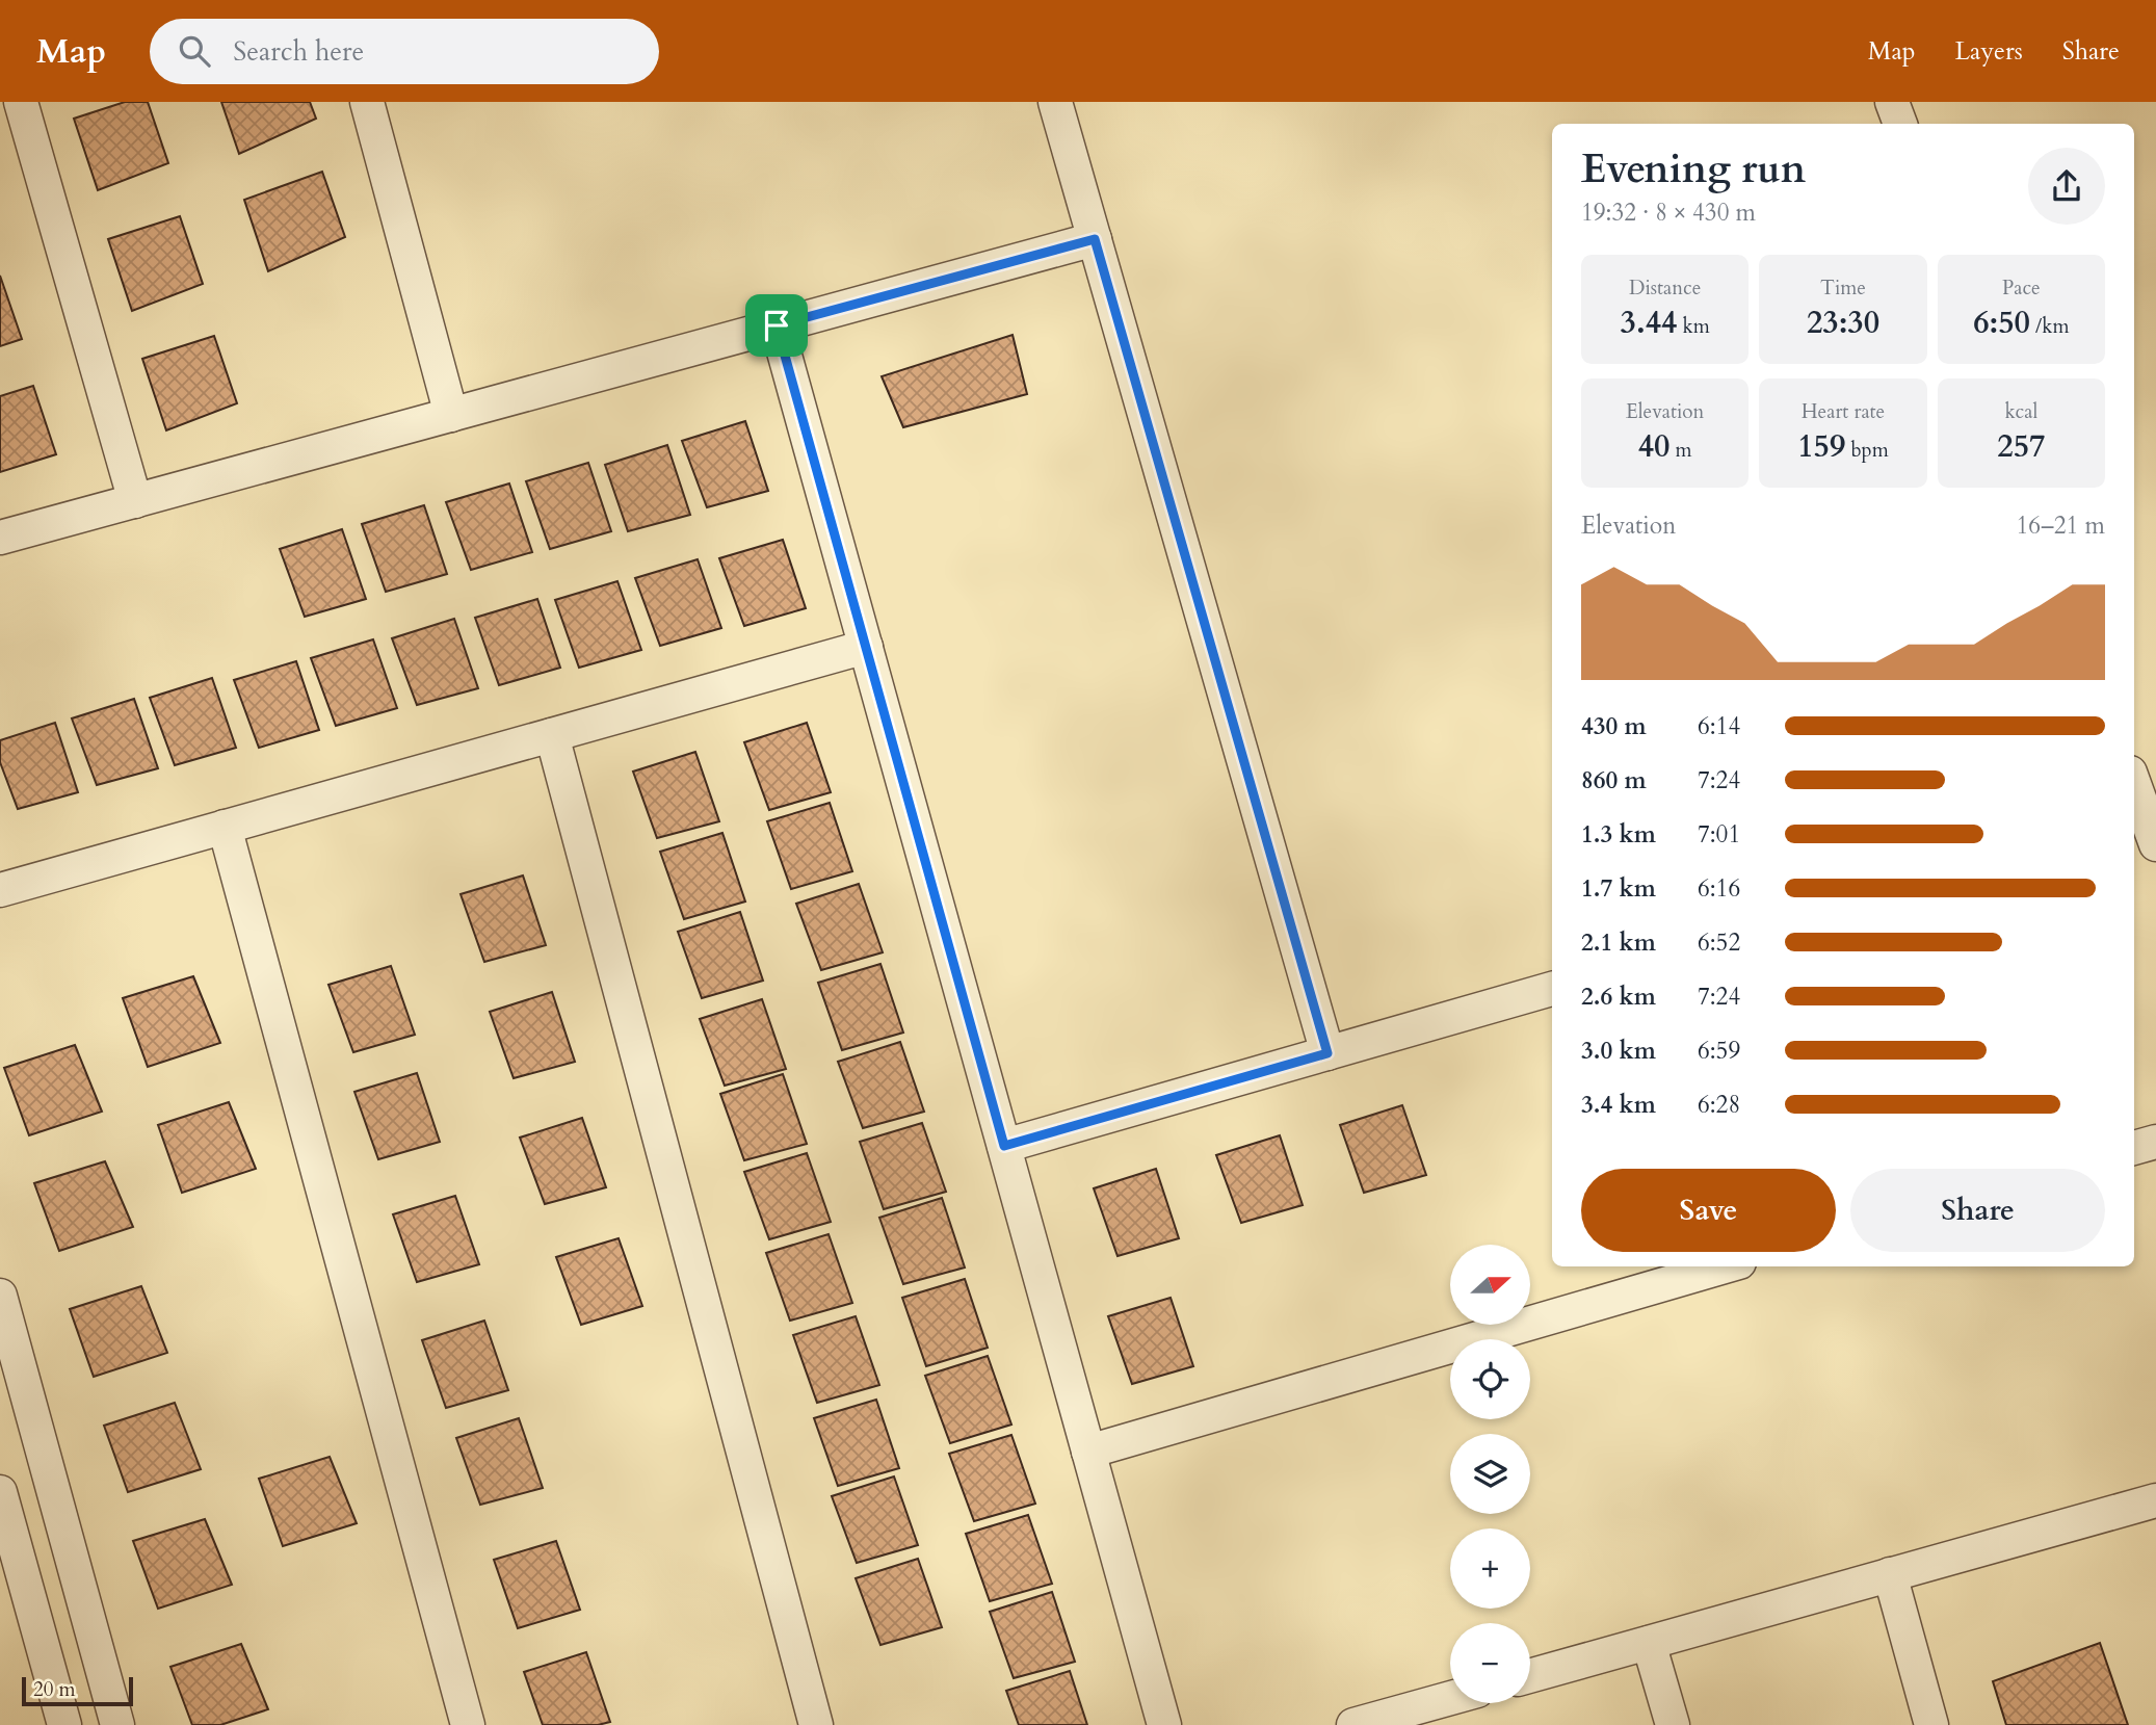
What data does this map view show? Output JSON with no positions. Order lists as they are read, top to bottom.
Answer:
{
  "scale_bar": "20 m",
  "north": "right",
  "page": {
    "header": "Map",
    "search": "Search here",
    "nav": ["Map", "Layers", "Share"],
    "heading": ["Evening run", "19:32 · 8 × 430 m"],
    "stats": [
      ["Distance", "3.44 km"],
      ["Time", "23:30"],
      ["Pace", "6:50 /km"],
      ["Elevation", "40 m"],
      ["Heart rate", "159 bpm"],
      ["kcal", "257"]
    ],
    "chart": ["Elevation", "16–21 m"],
    "list": [
      {
        "name": "430 m",
        "note": "6:14"
      },
      {
        "name": "860 m",
        "note": "7:24"
      },
      {
        "name": "1.3 km",
        "note": "7:01"
      },
      {
        "name": "1.7 km",
        "note": "6:16"
      },
      {
        "name": "2.1 km",
        "note": "6:52"
      },
      {
        "name": "2.6 km",
        "note": "7:24"
      },
      {
        "name": "3.0 km",
        "note": "6:59"
      },
      {
        "name": "3.4 km",
        "note": "6:28"
      }
    ],
    "buttons": ["Save", "Share"],
    "map_buttons": ["+", "−"],
    "scale": "20 m"
  }
}
